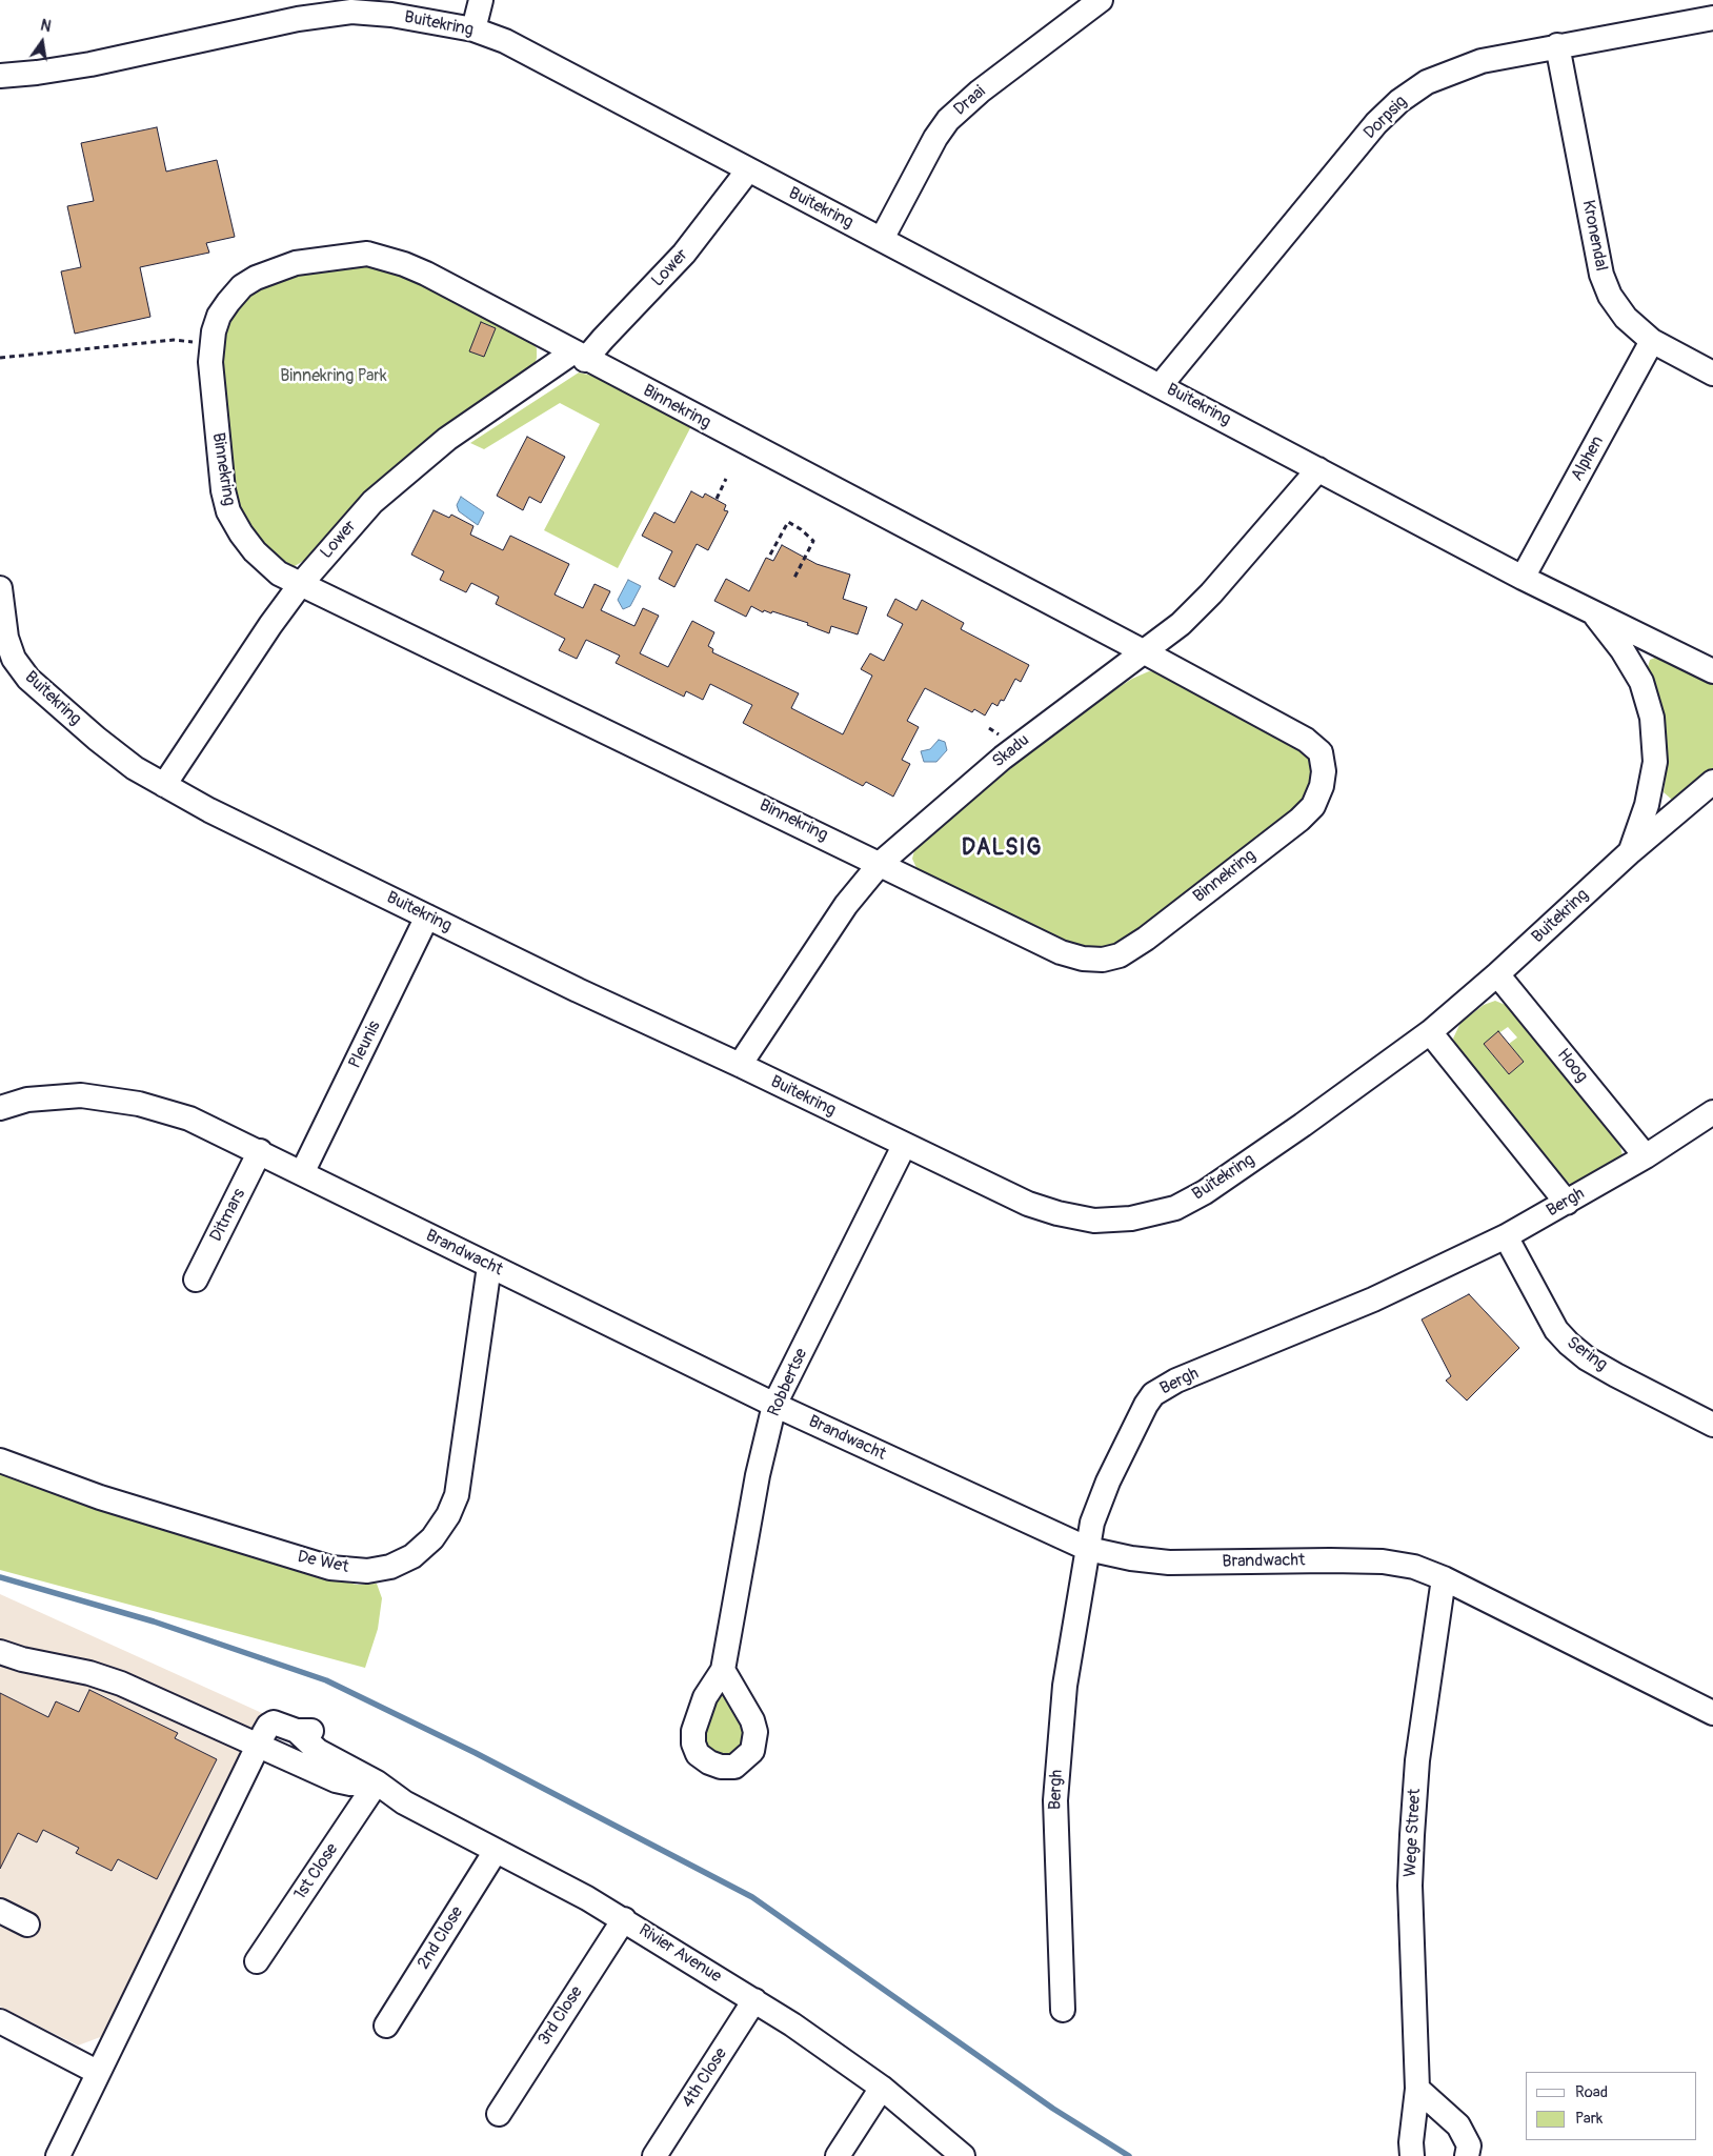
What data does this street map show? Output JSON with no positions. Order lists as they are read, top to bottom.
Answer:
{
  "streets": {
    "street": [
      "Buitekring",
      "Draai",
      "Dorpsig",
      "Kronendal",
      "Lower",
      "Binnekring",
      "Alphen",
      "Skadu",
      "Pleunis",
      "Hoog",
      "Bergh",
      "Ditmars",
      "Brandwacht",
      "Sering",
      "Robbertse",
      "De Wet",
      "Wege Street",
      "1st Close",
      "2nd Close",
      "Rivier Avenue",
      "3rd Close",
      "4th Close"
    ]
  },
  "crossings": [
    ["Buitekring", "Draai"],
    ["Buitekring", "Dorpsig"],
    ["Buitekring", "Lower"],
    ["Buitekring", "Alphen"],
    ["Buitekring", "Skadu"],
    ["Buitekring", "Pleunis"],
    ["Buitekring", "Hoog"],
    ["Buitekring", "Robbertse"],
    ["Dorpsig", "Kronendal"],
    ["Kronendal", "Alphen"],
    ["Lower", "Binnekring"],
    ["Binnekring", "Skadu"],
    ["Pleunis", "Brandwacht"],
    ["Hoog", "Bergh"],
    ["Bergh", "Brandwacht"],
    ["Bergh", "Sering"],
    ["Ditmars", "Brandwacht"],
    ["Brandwacht", "Robbertse"],
    ["Brandwacht", "De Wet"],
    ["Brandwacht", "Wege Street"],
    ["1st Close", "Rivier Avenue"],
    ["2nd Close", "Rivier Avenue"],
    ["Rivier Avenue", "3rd Close"],
    ["Rivier Avenue", "4th Close"]
  ],
  "districts": ["DALSIG"],
  "parks": ["Binnekring Park"],
  "legend": ["Road", "Park"],
  "north": "top"
}
